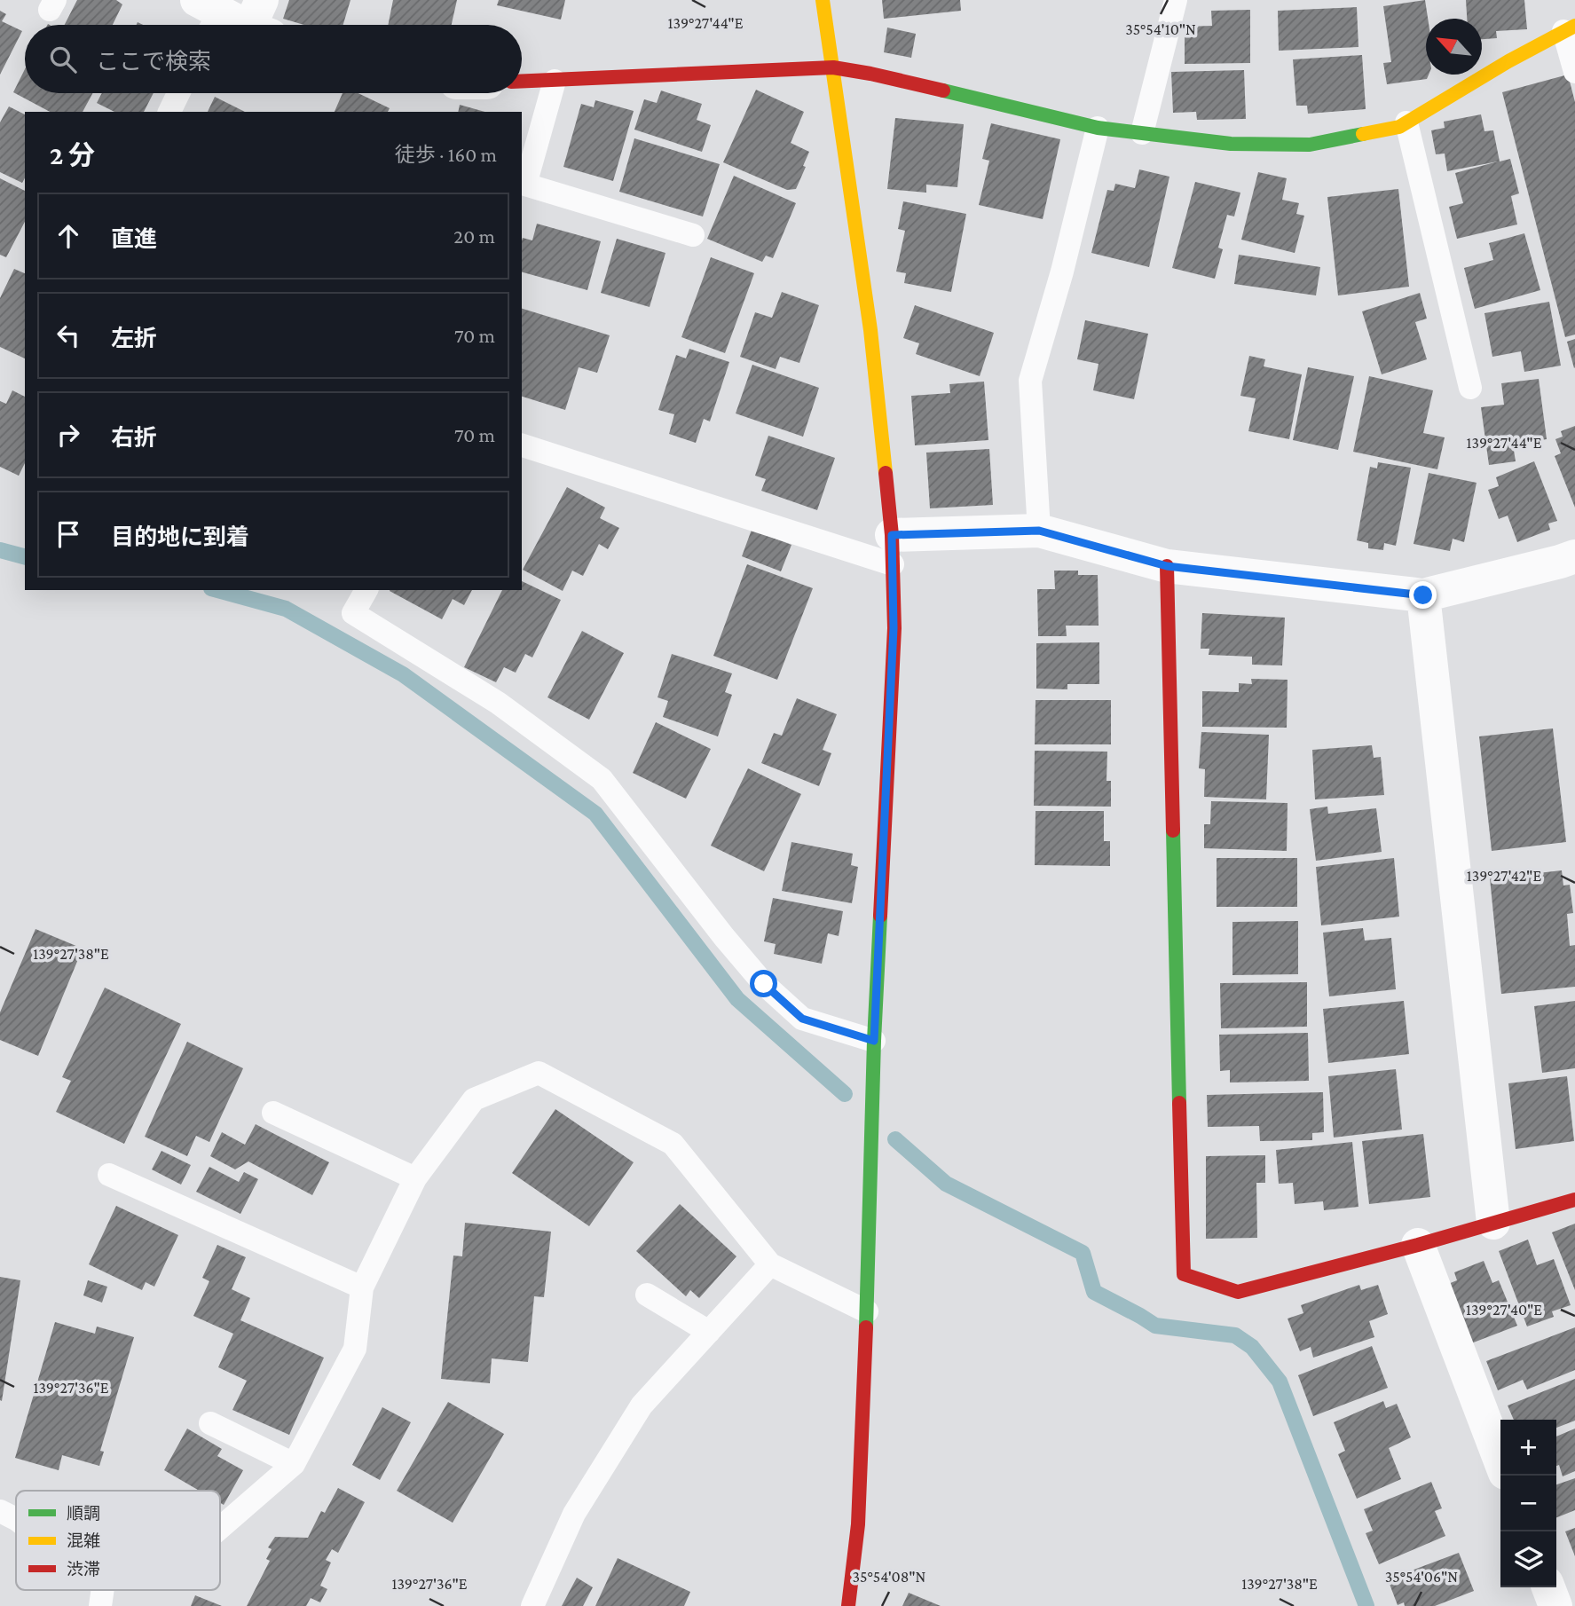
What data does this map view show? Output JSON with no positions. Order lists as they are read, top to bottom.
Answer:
{
  "legend": ["順調", "混雑", "渋滞"],
  "north": "top left",
  "page": {
    "search": "ここで検索",
    "heading": ["2 分", "徒歩 · 160 m"],
    "list": [
      ["直進", "20 m"],
      ["左折", "70 m"],
      ["右折", "70 m"],
      "目的地に到着"
    ],
    "map_buttons": ["+", "−"]
  },
  "coordinates": [
    "139°27'44\"E",
    "35°54'10\"N",
    "139°27'42\"E",
    "139°27'38\"E",
    "139°27'40\"E",
    "139°27'36\"E",
    "35°54'08\"N",
    "35°54'06\"N"
  ]
}
